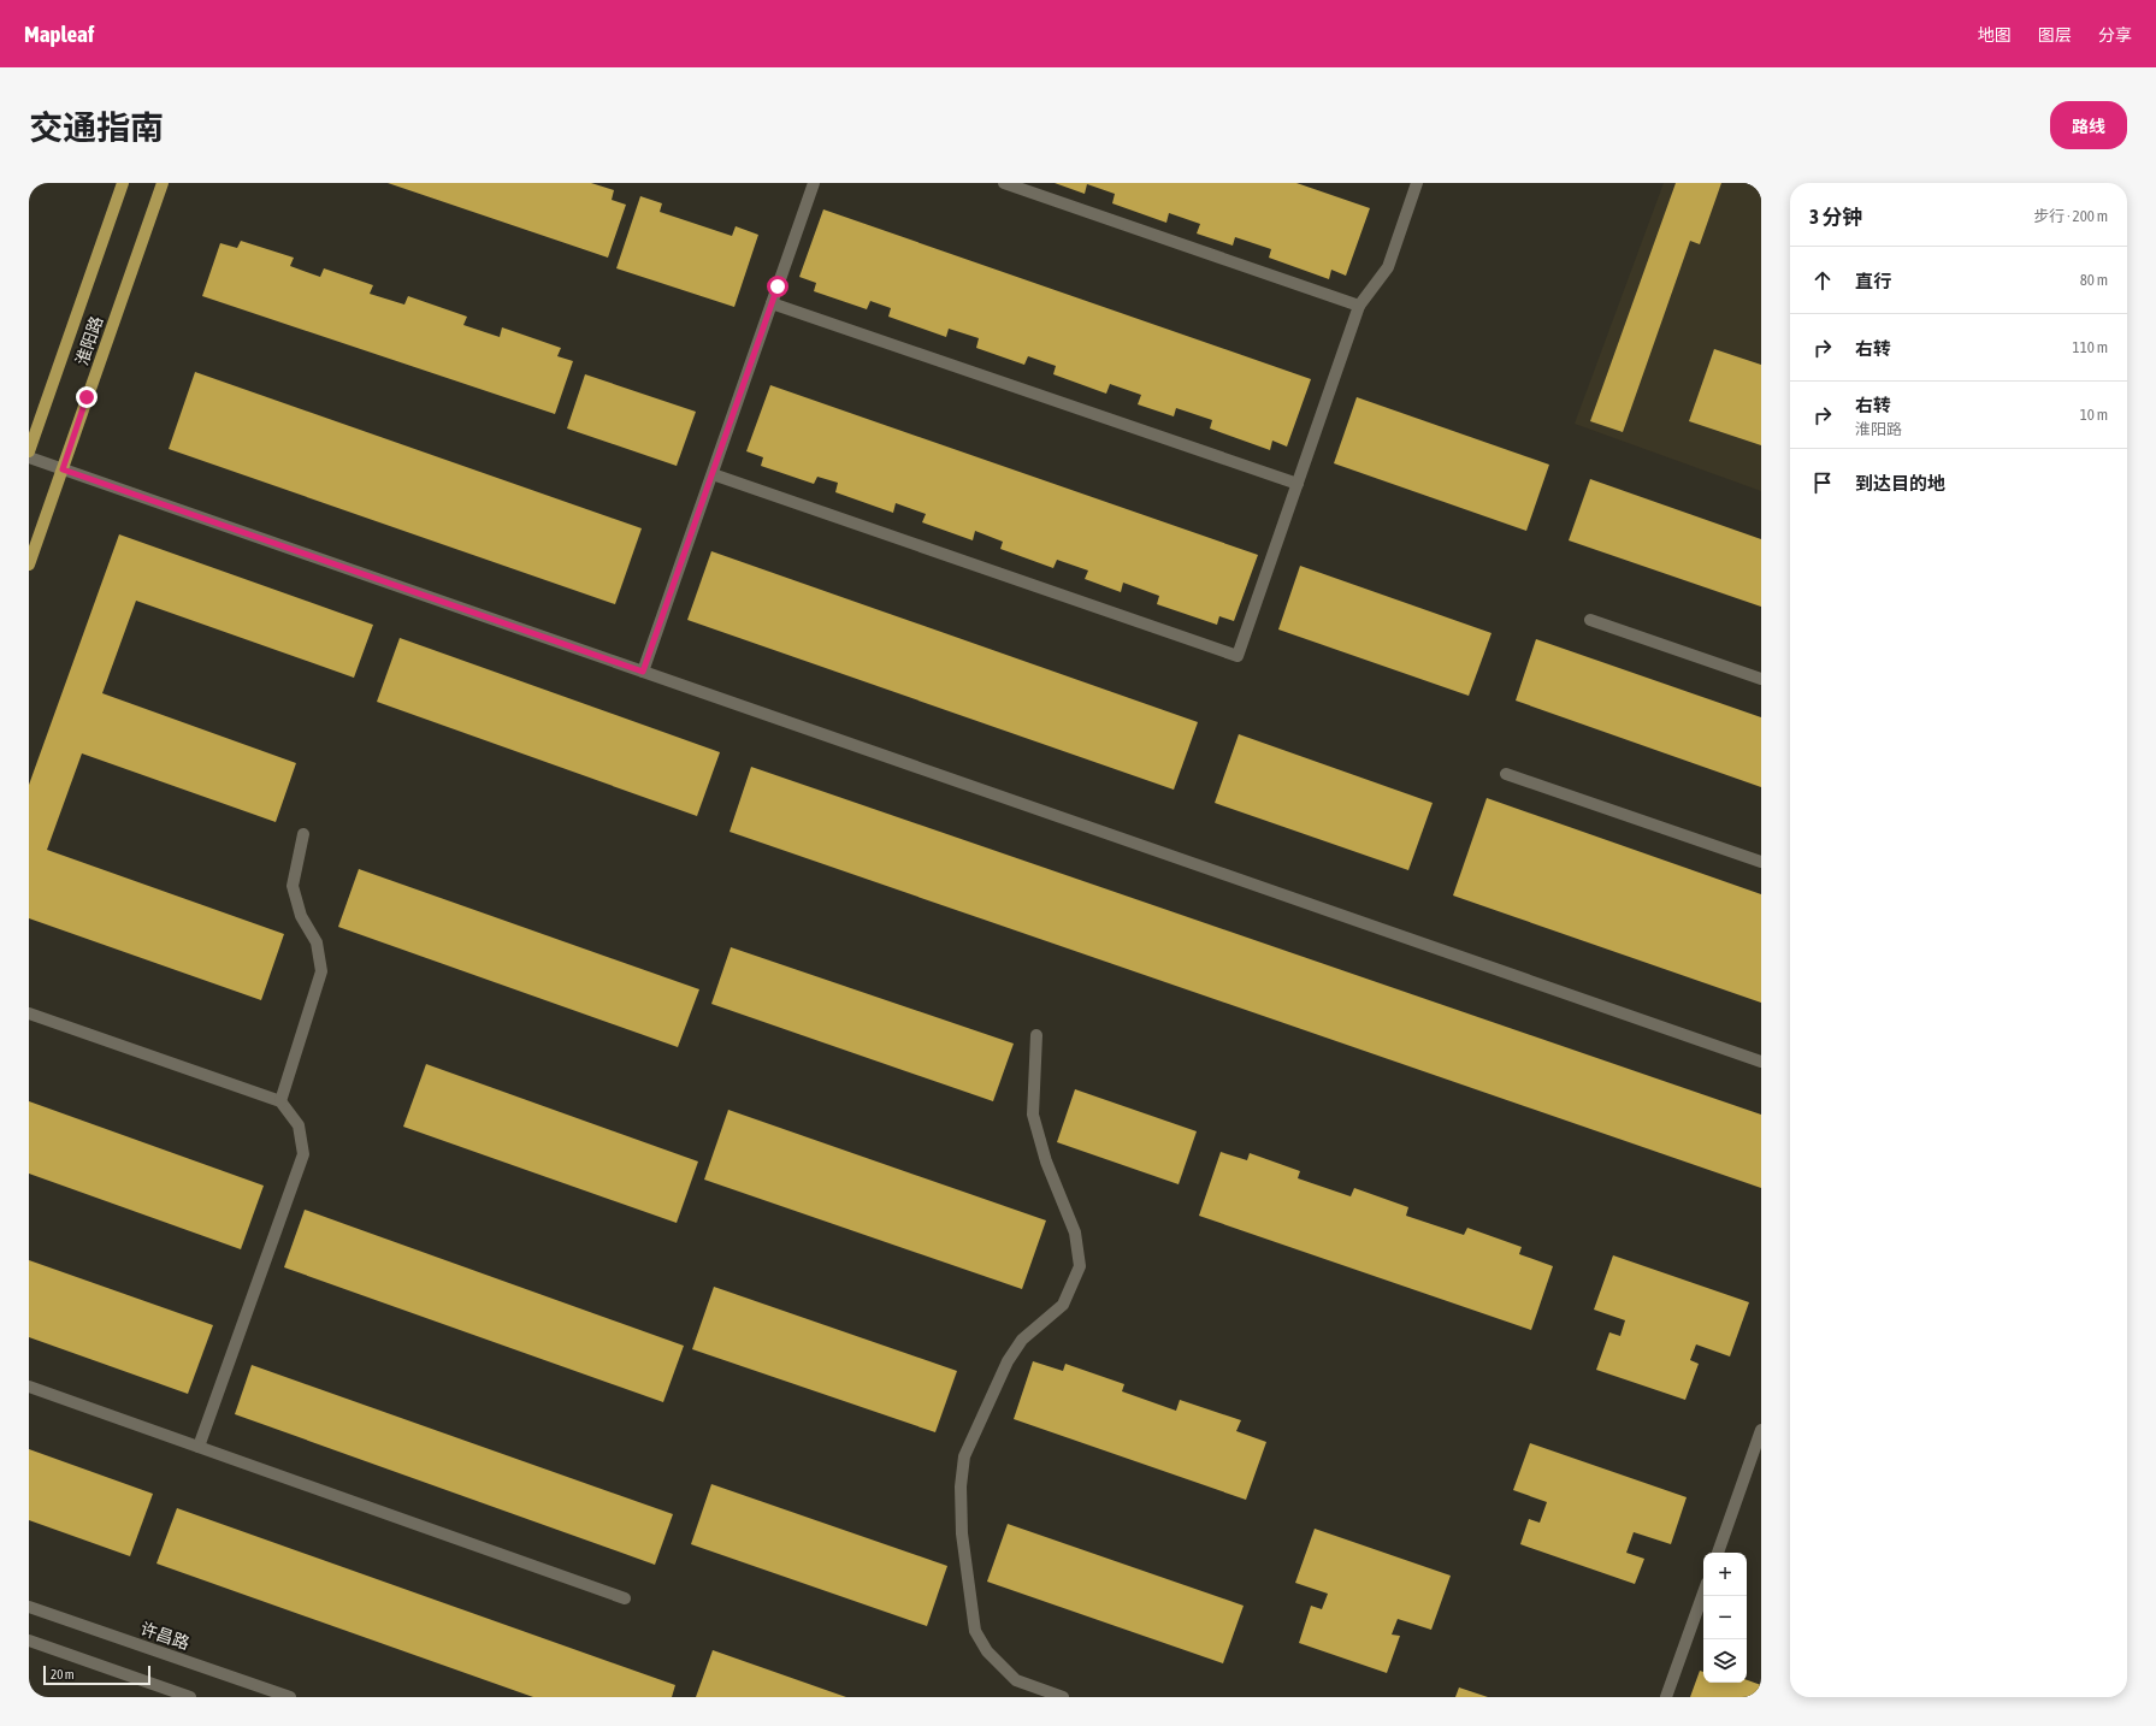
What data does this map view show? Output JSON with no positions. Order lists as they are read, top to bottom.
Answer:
{
  "streets": {
    "main road": ["淮阳路"],
    "street": ["许昌路"]
  },
  "scale_bar": "20 m",
  "page": {
    "header": "Mapleaf",
    "nav": ["地图", "图层", "分享"],
    "title": "交通指南",
    "buttons": "路线",
    "heading": ["3 分钟", "步行 · 200 m"],
    "list": [
      ["直行", "80 m"],
      ["右转", "110 m"],
      ["右转", "淮阳路", "10 m"],
      "到达目的地"
    ],
    "map_buttons": ["+", "−"],
    "scale": "20 m"
  }
}
